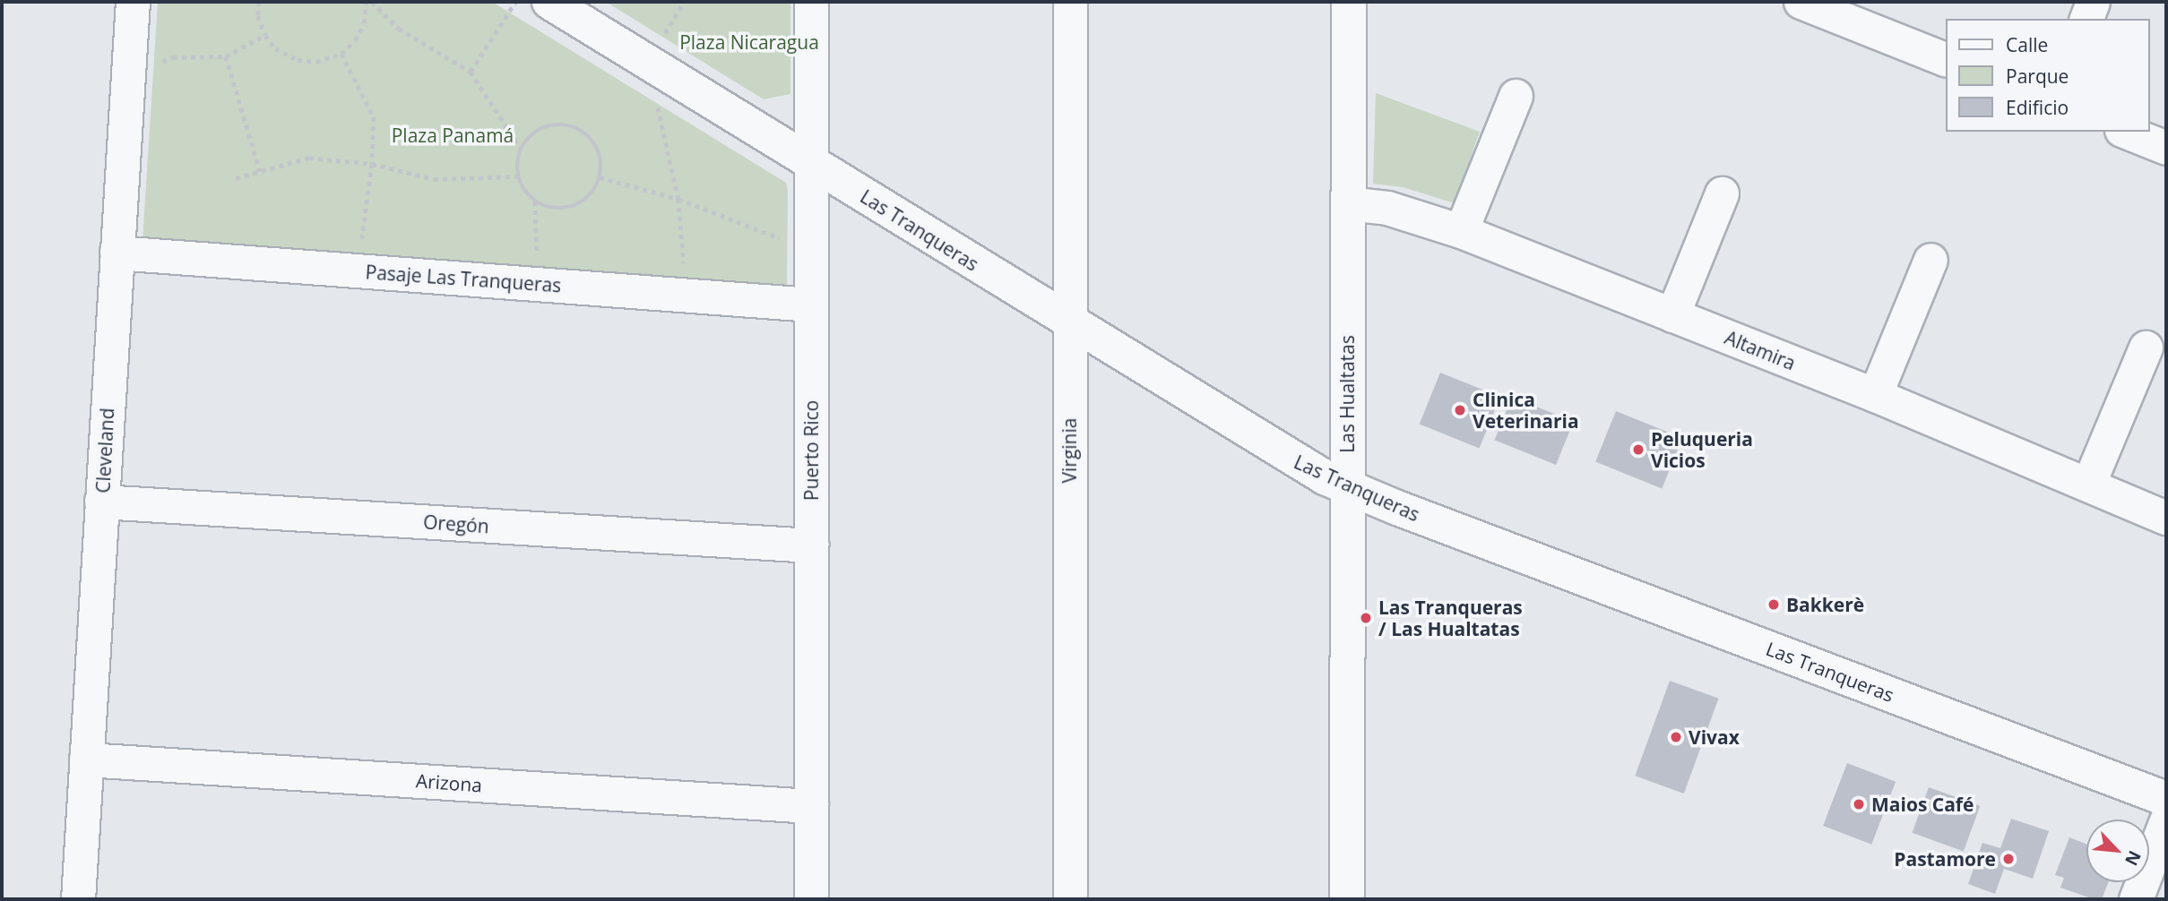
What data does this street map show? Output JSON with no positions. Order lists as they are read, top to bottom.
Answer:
{
  "streets": {
    "street": [
      "Las Tranqueras",
      "Pasaje Las Tranqueras",
      "Altamira",
      "Las Hualtatas",
      "Cleveland",
      "Puerto Rico",
      "Virginia",
      "Oregón",
      "Arizona"
    ]
  },
  "crossings": [
    ["Las Tranqueras", "Las Hualtatas"],
    ["Las Tranqueras", "Puerto Rico"],
    ["Las Tranqueras", "Virginia"],
    ["Pasaje Las Tranqueras", "Cleveland"],
    ["Pasaje Las Tranqueras", "Puerto Rico"],
    ["Altamira", "Las Hualtatas"],
    ["Cleveland", "Oregón"],
    ["Cleveland", "Arizona"],
    ["Puerto Rico", "Oregón"],
    ["Puerto Rico", "Arizona"]
  ],
  "parks": ["Plaza Nicaragua", "Plaza Panamá"],
  "places": [
    "Clinica Veterinaria",
    "Peluqueria Vicios",
    "Bakkerè",
    "Las Tranqueras / Las Hualtatas",
    "Vivax",
    "Maios Café",
    "Pastamore"
  ],
  "legend": ["Calle", "Parque", "Edificio"],
  "north": "bottom right"
}
